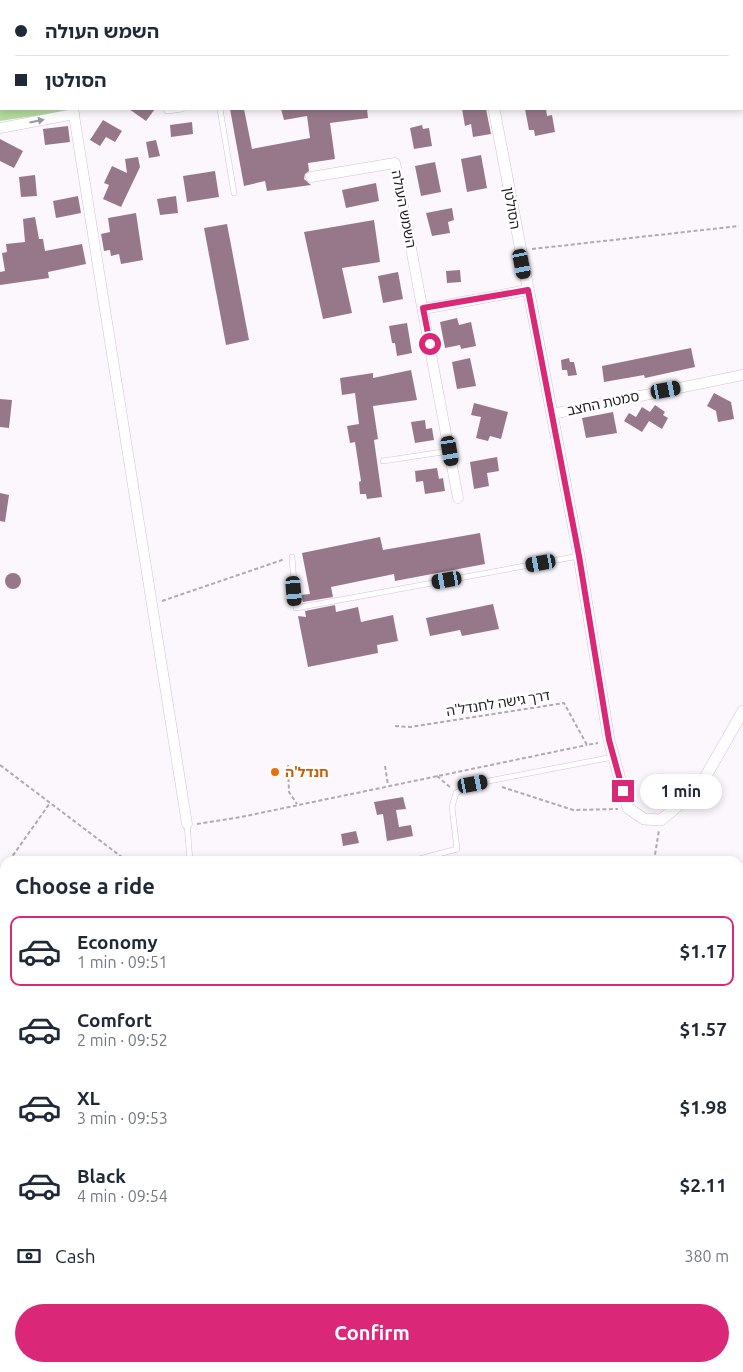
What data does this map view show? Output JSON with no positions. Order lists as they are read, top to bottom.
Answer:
{
  "streets": {
    "street": ["הסולטן", "השמש העולה", "סמטת החצב"],
    "path": ["דרך גישה לחנדל'ה"]
  },
  "crossings": [
    ["הסולטן", "סמטת החצב"]
  ],
  "places": ["חנדל'ה"],
  "page": {
    "banner": ["השמש העולה", "הסולטן"],
    "bubble": "1 min",
    "heading": "Choose a ride",
    "list": [
      {
        "name": "Economy",
        "note": "1 min · 09:51",
        "value": "$1.17"
      },
      {
        "name": "Comfort",
        "note": "2 min · 09:52",
        "value": "$1.57"
      },
      {
        "name": "XL",
        "note": "3 min · 09:53",
        "value": "$1.98"
      },
      {
        "name": "Black",
        "note": "4 min · 09:54",
        "value": "$2.11"
      }
    ],
    "pay": ["Cash", "380 m"],
    "buttons": "Confirm"
  }
}
